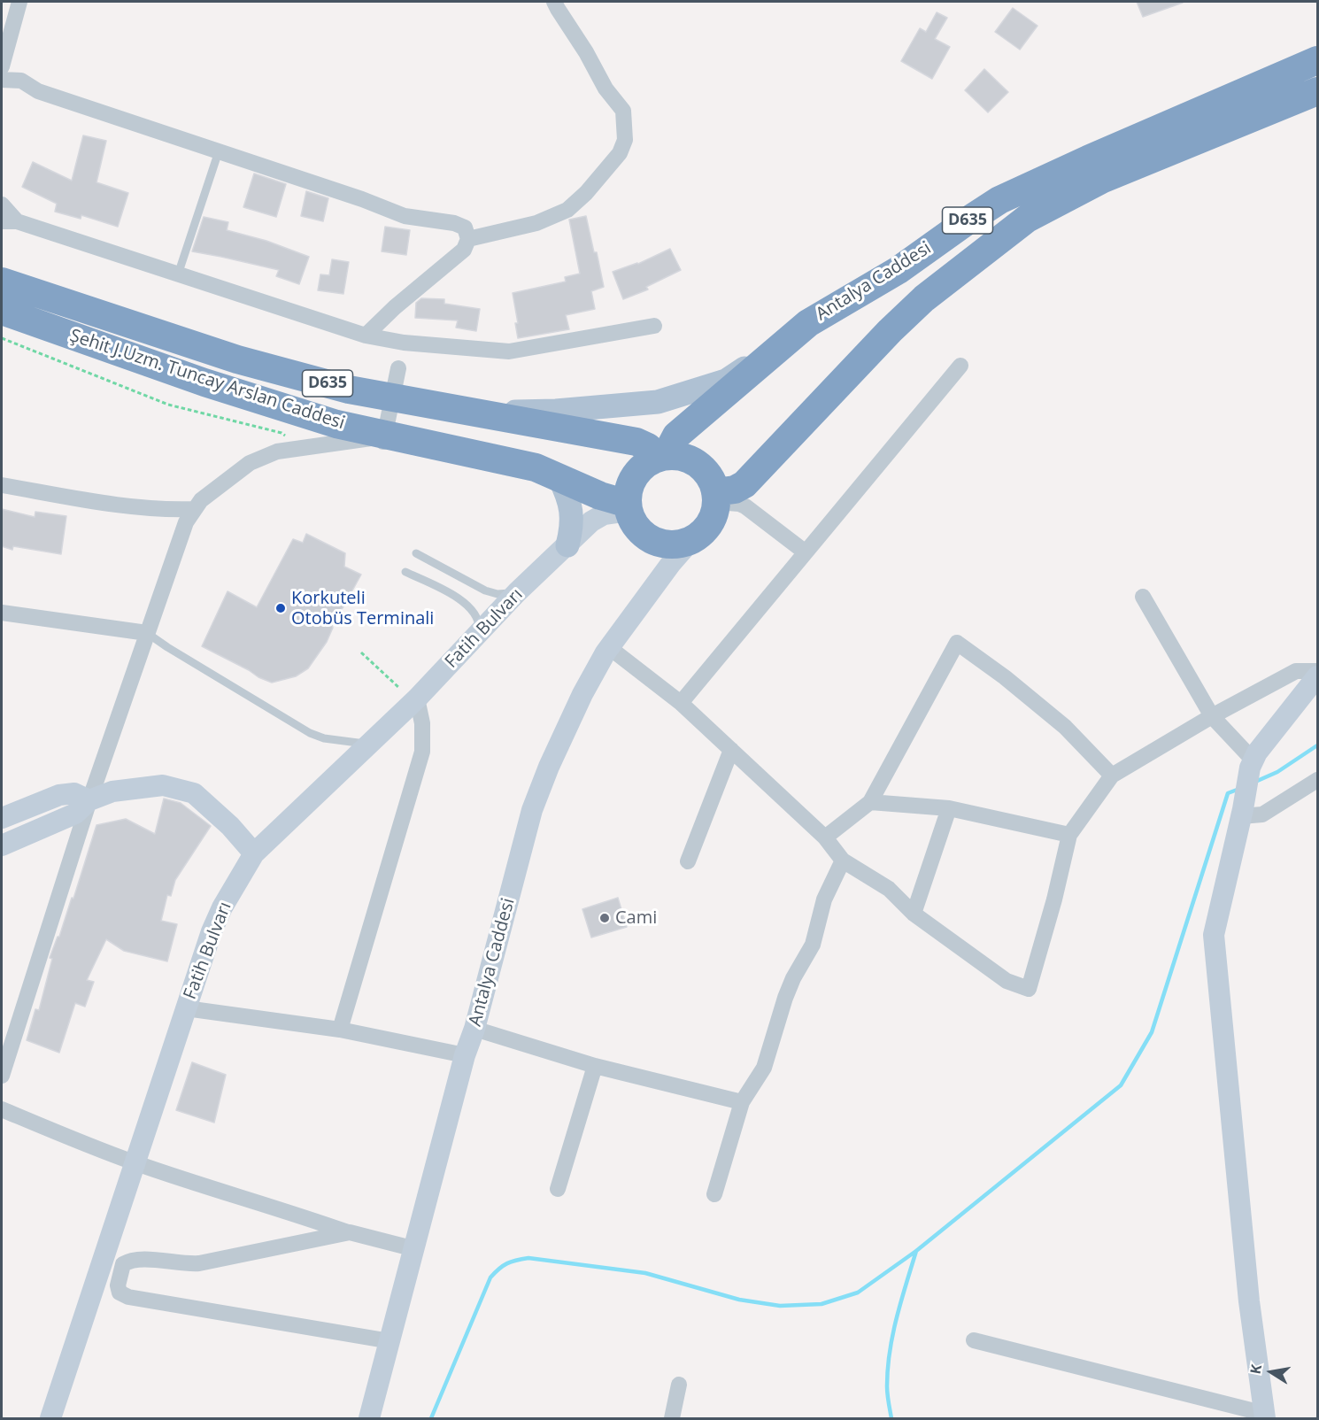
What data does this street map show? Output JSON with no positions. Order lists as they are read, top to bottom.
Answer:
{
  "streets": {
    "highway": ["D635", "Antalya Caddesi", "Şehit J.Uzm. Tuncay Arslan Caddesi"],
    "main road": ["Fatih Bulvarı"]
  },
  "crossings": [
    ["D635", "Antalya Caddesi"],
    ["D635", "Şehit J.Uzm. Tuncay Arslan Caddesi"],
    ["D635", "Fatih Bulvarı"],
    ["Antalya Caddesi", "Şehit J.Uzm. Tuncay Arslan Caddesi"],
    ["Antalya Caddesi", "Fatih Bulvarı"],
    ["Şehit J.Uzm. Tuncay Arslan Caddesi", "Fatih Bulvarı"]
  ],
  "places": ["Korkuteli Otobüs Terminali", "Cami"],
  "north": "left"
}
